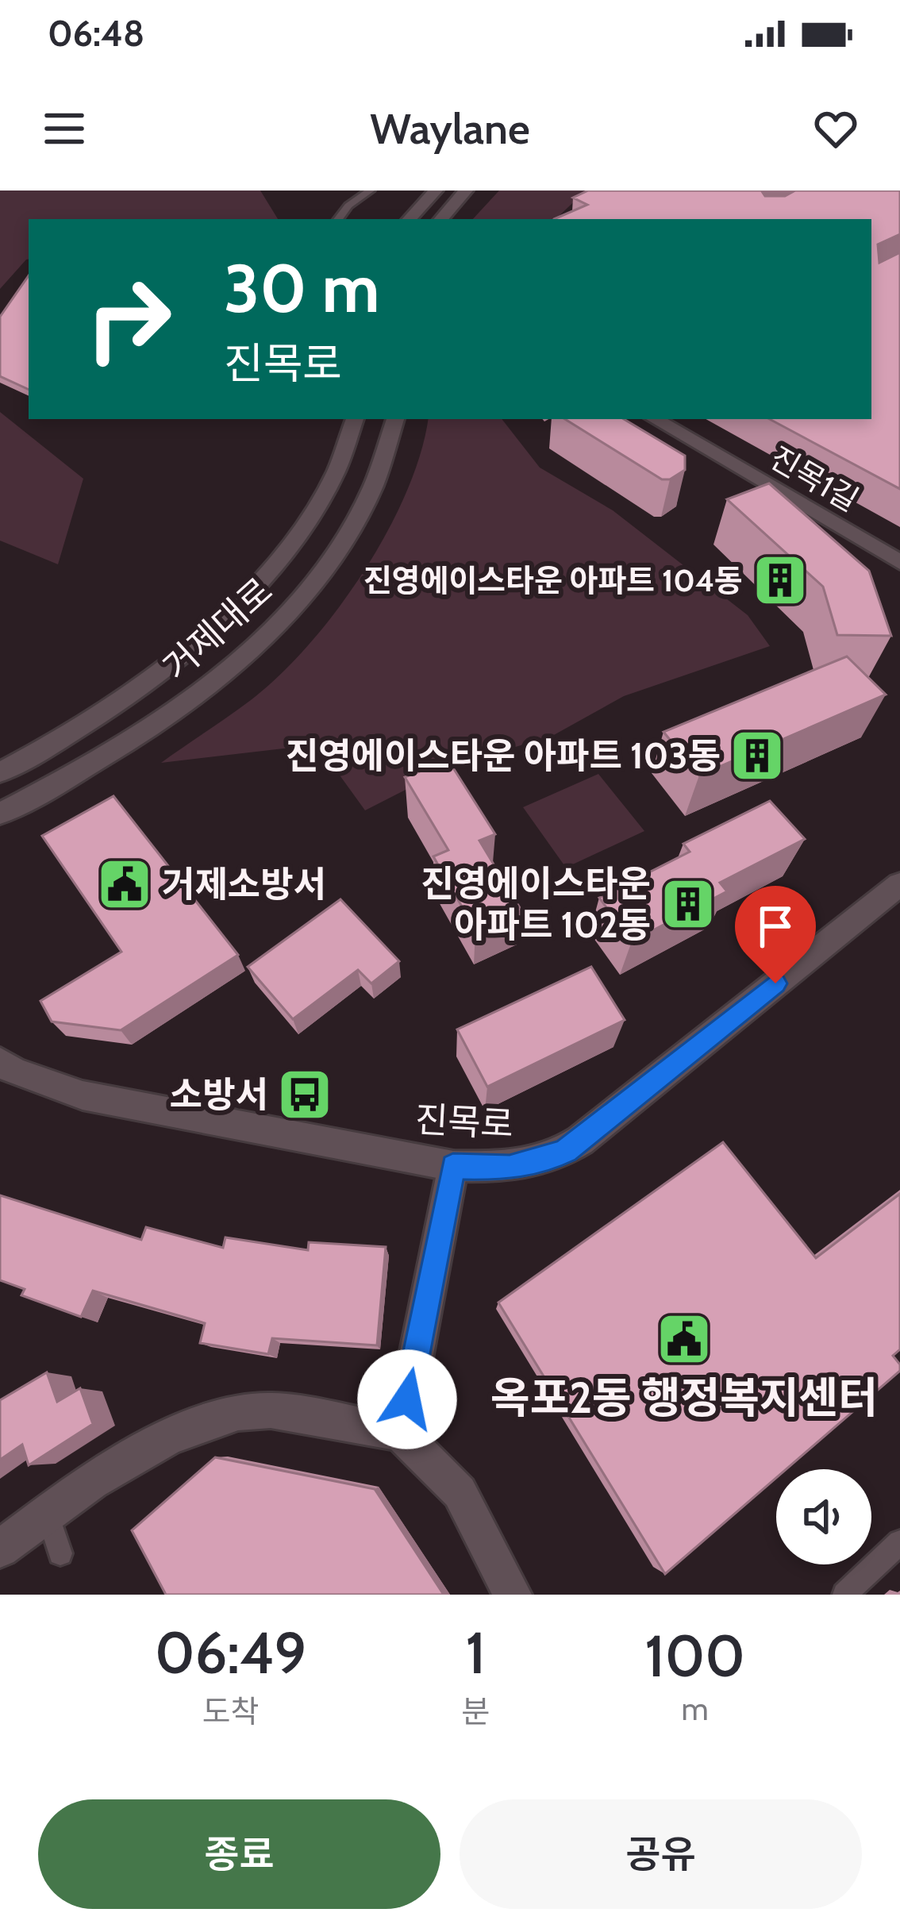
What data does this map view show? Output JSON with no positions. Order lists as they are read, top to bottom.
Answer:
{
  "streets": {
    "street": ["진목1길", "거제대로", "진목로"]
  },
  "places": {
    "building": ["진영에이스타운 아파트 104동", "진영에이스타운 아파트 103동", "진영에이스타운 아파트 102동"],
    "public building": ["거제소방서", "옥포2동 행정복지센터"],
    "bus stop": ["소방서"]
  },
  "page": {
    "status": "06:48",
    "header": "Waylane",
    "turn": ["30 m", "진목로"],
    "eta": [
      "06:49",
      "도착",
      "1",
      "분",
      "100",
      "m"
    ],
    "buttons": ["종료", "공유"]
  }
}
